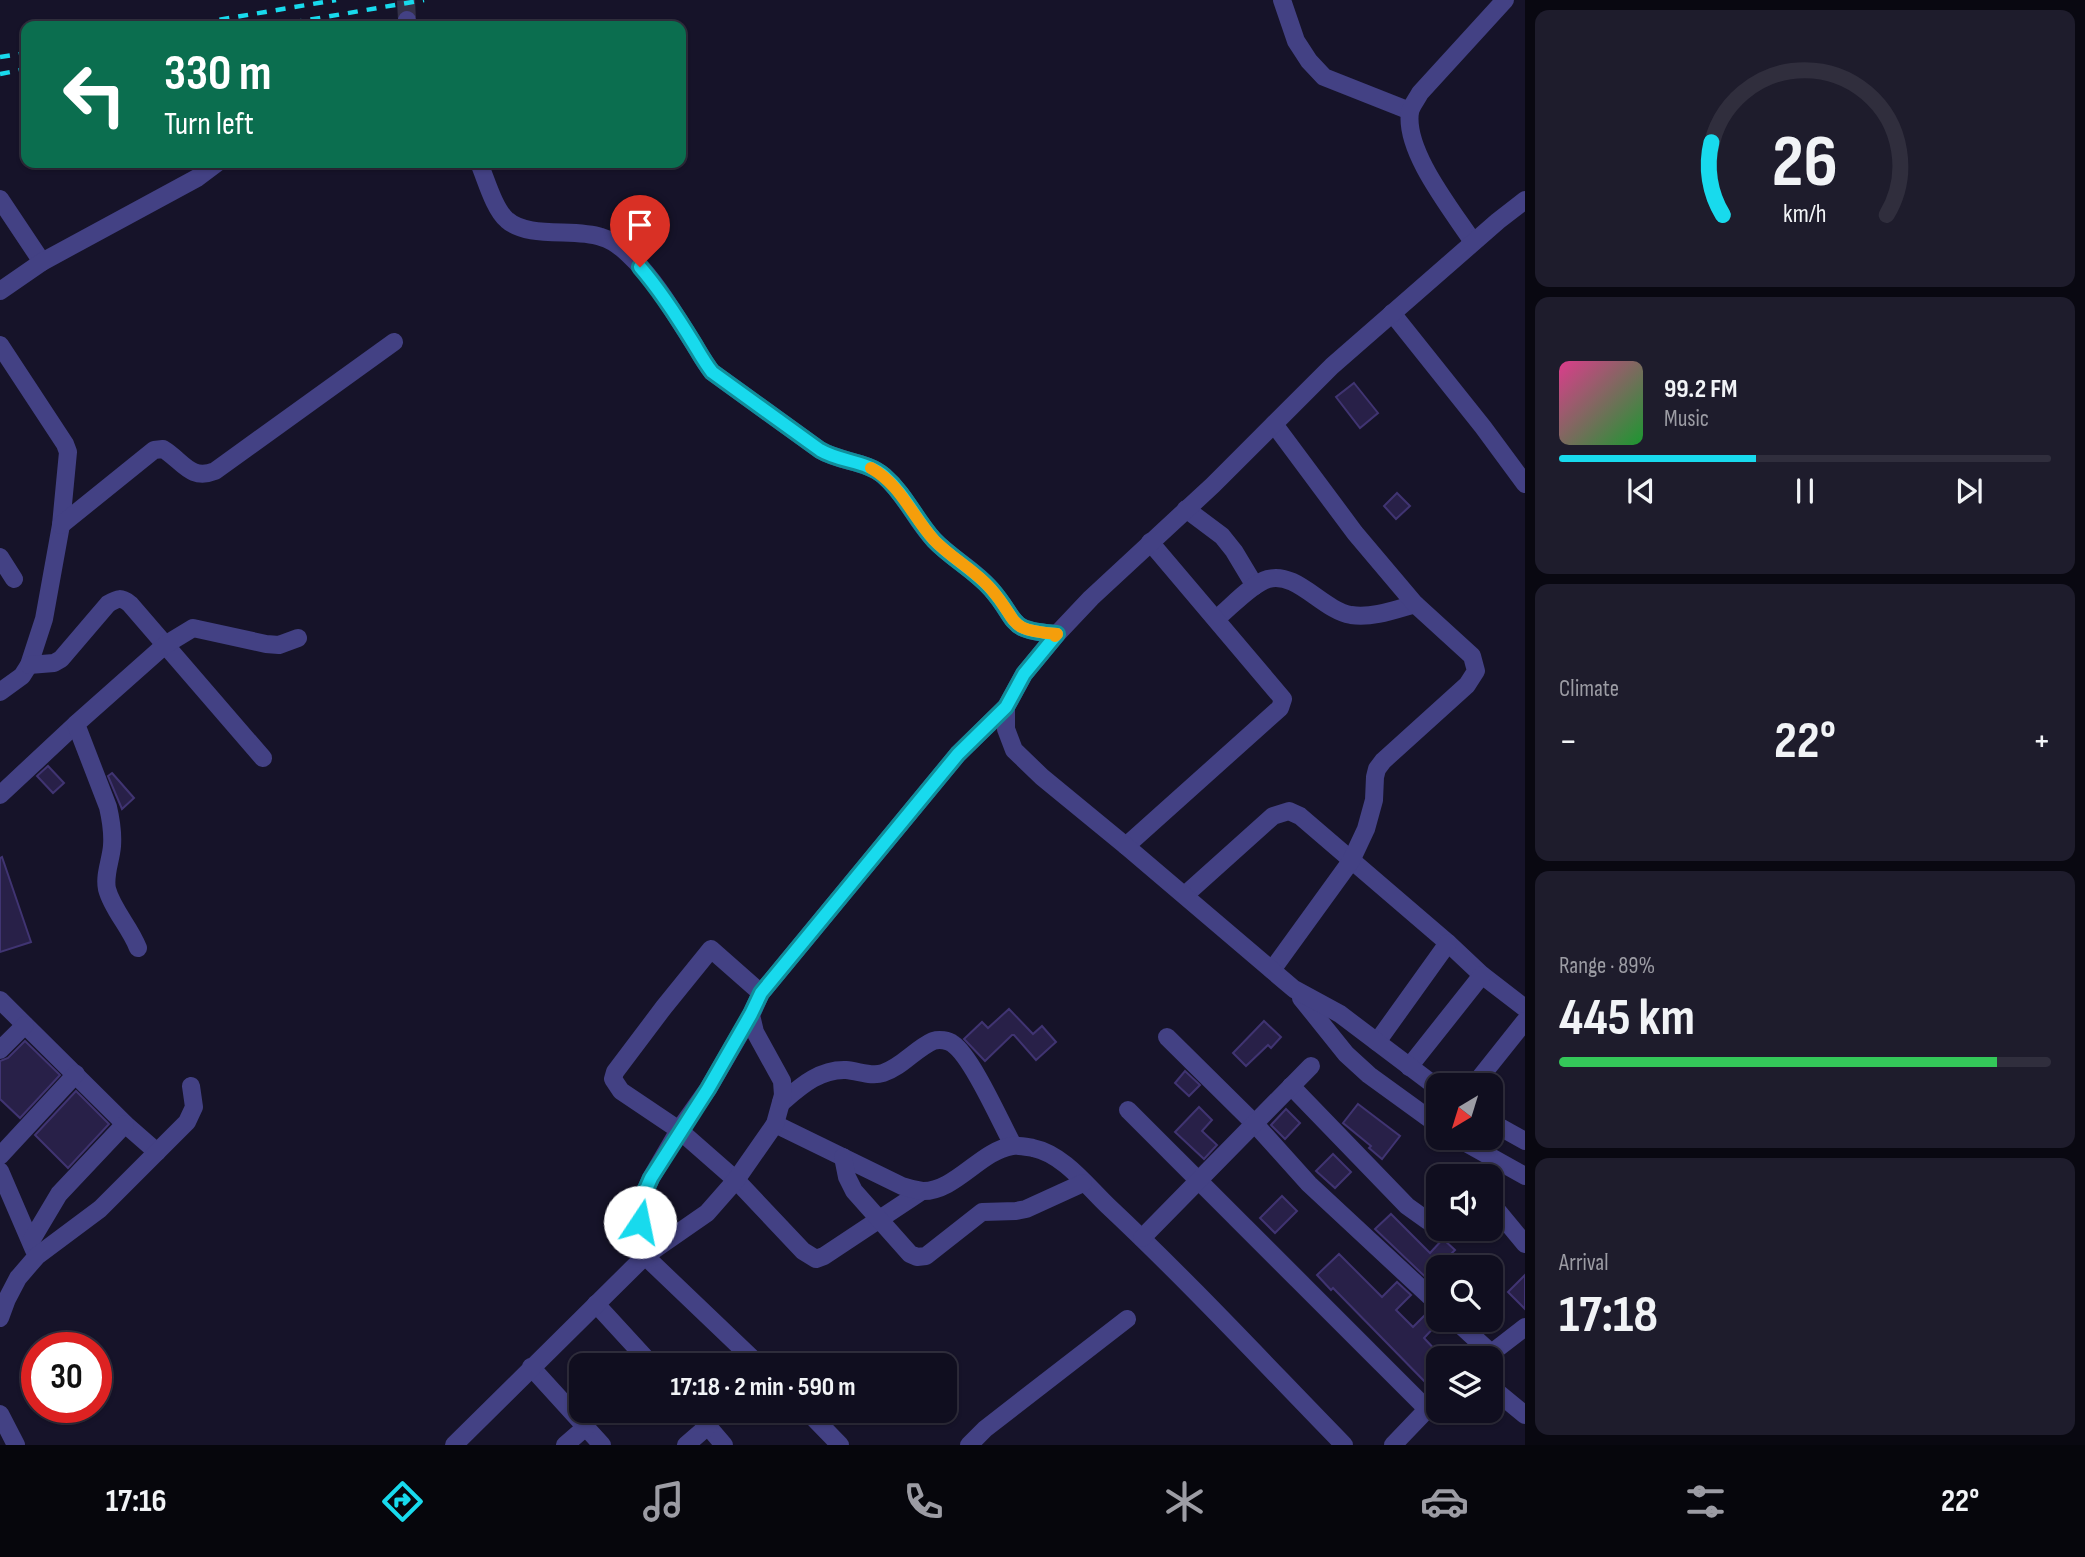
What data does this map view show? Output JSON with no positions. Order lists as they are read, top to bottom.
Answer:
{
  "north": "bottom left",
  "page": {
    "turn": ["330 m", "Turn left"],
    "song": ["99.2 FM", "Music"],
    "tile": [
      "Climate",
      ["Range · 89%", "445 km"],
      ["Arrival", "17:18"]
    ],
    "heat": ["−", "22°", "+"],
    "limit": "30",
    "trip": "17:18 · 2 min · 590 m",
    "tabs": ["17:16", "22°"],
    "gauge": ["26", "km/h"]
  }
}
